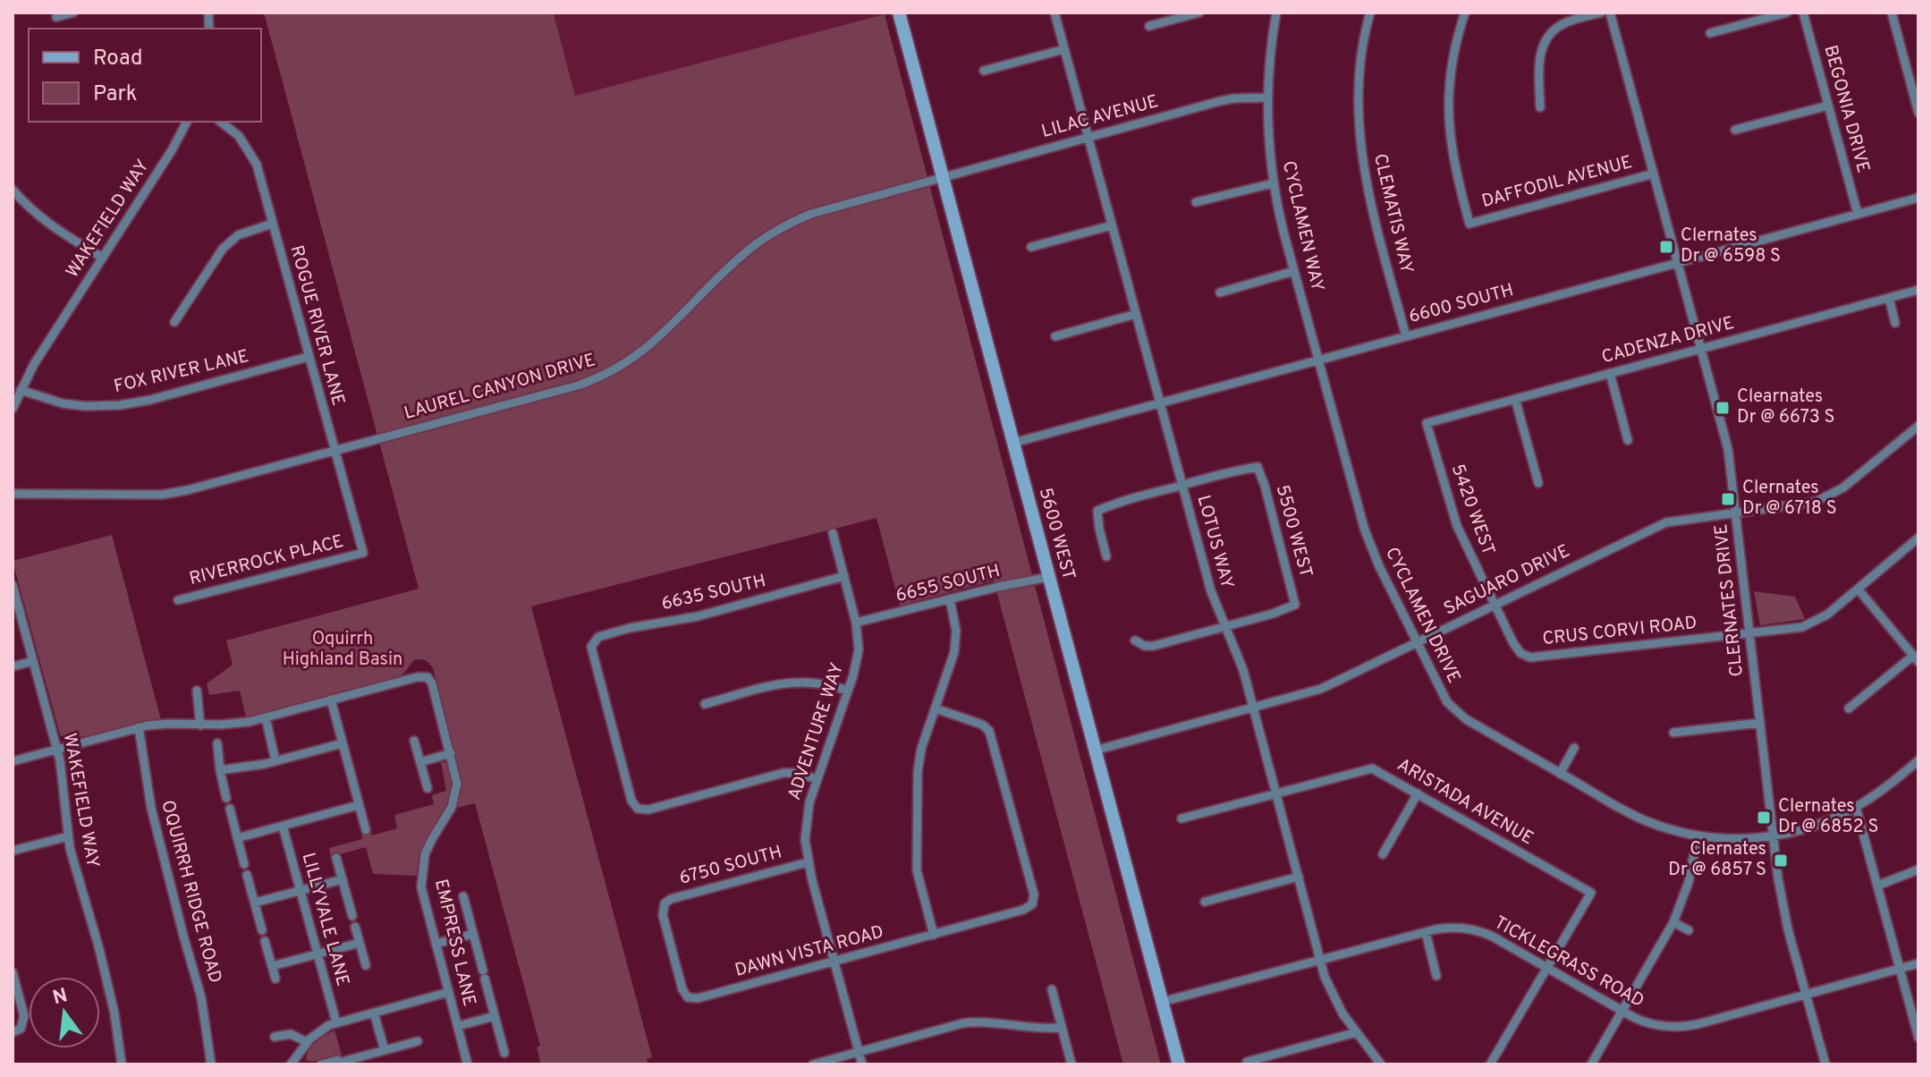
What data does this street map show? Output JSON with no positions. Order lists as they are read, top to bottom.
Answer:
{
  "streets": {
    "main road": ["5600 WEST"],
    "street": [
      "BEGONIA DRIVE",
      "LILAC AVENUE",
      "DAFFODIL AVENUE",
      "CLEMATIS WAY",
      "WAKEFIELD WAY",
      "CYCLAMEN WAY",
      "6600 SOUTH",
      "ROGUE RIVER LANE",
      "CADENZA DRIVE",
      "FOX RIVER LANE",
      "LAUREL CANYON DRIVE",
      "5420 WEST",
      "5500 WEST",
      "LOTUS WAY",
      "RIVERROCK PLACE",
      "SAGUARO DRIVE",
      "6655 SOUTH",
      "6635 SOUTH",
      "CLERNATES DRIVE",
      "CYCLAMEN DRIVE",
      "CRUS CORVI ROAD",
      "ADVENTURE WAY",
      "ARISTADA AVENUE",
      "6750 SOUTH",
      "OQUIRRH RIDGE ROAD",
      "LILLYVALE LANE",
      "EMPRESS LANE",
      "DAWN VISTA ROAD",
      "TICKLEGRASS ROAD"
    ]
  },
  "crossings": [
    ["BEGONIA DRIVE", "6600 SOUTH"],
    ["LILAC AVENUE", "CYCLAMEN WAY"],
    ["LILAC AVENUE", "LAUREL CANYON DRIVE"],
    ["LILAC AVENUE", "5600 WEST"],
    ["LILAC AVENUE", "LOTUS WAY"],
    ["DAFFODIL AVENUE", "CLERNATES DRIVE"],
    ["CLEMATIS WAY", "6600 SOUTH"],
    ["WAKEFIELD WAY", "FOX RIVER LANE"],
    ["CYCLAMEN WAY", "6600 SOUTH"],
    ["CYCLAMEN WAY", "CYCLAMEN DRIVE"],
    ["6600 SOUTH", "5600 WEST"],
    ["6600 SOUTH", "LOTUS WAY"],
    ["6600 SOUTH", "CLERNATES DRIVE"],
    ["6600 SOUTH", "CYCLAMEN DRIVE"],
    ["ROGUE RIVER LANE", "FOX RIVER LANE"],
    ["ROGUE RIVER LANE", "LAUREL CANYON DRIVE"],
    ["ROGUE RIVER LANE", "RIVERROCK PLACE"],
    ["CADENZA DRIVE", "5420 WEST"],
    ["CADENZA DRIVE", "CLERNATES DRIVE"],
    ["LAUREL CANYON DRIVE", "5600 WEST"],
    ["5420 WEST", "SAGUARO DRIVE"],
    ["5420 WEST", "CRUS CORVI ROAD"],
    ["5500 WEST", "LOTUS WAY"],
    ["5600 WEST", "SAGUARO DRIVE"],
    ["5600 WEST", "6655 SOUTH"],
    ["5600 WEST", "TICKLEGRASS ROAD"],
    ["LOTUS WAY", "SAGUARO DRIVE"],
    ["LOTUS WAY", "ARISTADA AVENUE"],
    ["LOTUS WAY", "TICKLEGRASS ROAD"],
    ["SAGUARO DRIVE", "CLERNATES DRIVE"],
    ["SAGUARO DRIVE", "CYCLAMEN DRIVE"],
    ["SAGUARO DRIVE", "CRUS CORVI ROAD"],
    ["6655 SOUTH", "ADVENTURE WAY"],
    ["6635 SOUTH", "ADVENTURE WAY"],
    ["CLERNATES DRIVE", "CYCLAMEN DRIVE"],
    ["CLERNATES DRIVE", "CRUS CORVI ROAD"],
    ["CLERNATES DRIVE", "TICKLEGRASS ROAD"],
    ["ADVENTURE WAY", "6750 SOUTH"],
    ["ADVENTURE WAY", "DAWN VISTA ROAD"],
    ["ARISTADA AVENUE", "TICKLEGRASS ROAD"],
    ["6750 SOUTH", "DAWN VISTA ROAD"]
  ],
  "parks": ["Oquirrh Highland Basin"],
  "places": {
    "transit": [
      "Clernates Dr @ 6598 S",
      "Clearnates Dr @ 6673 S",
      "Clernates Dr @ 6718 S",
      "Clernates Dr @ 6852 S",
      "Clernates Dr @ 6857 S"
    ]
  },
  "legend": ["Road", "Park"],
  "north": "top"
}
